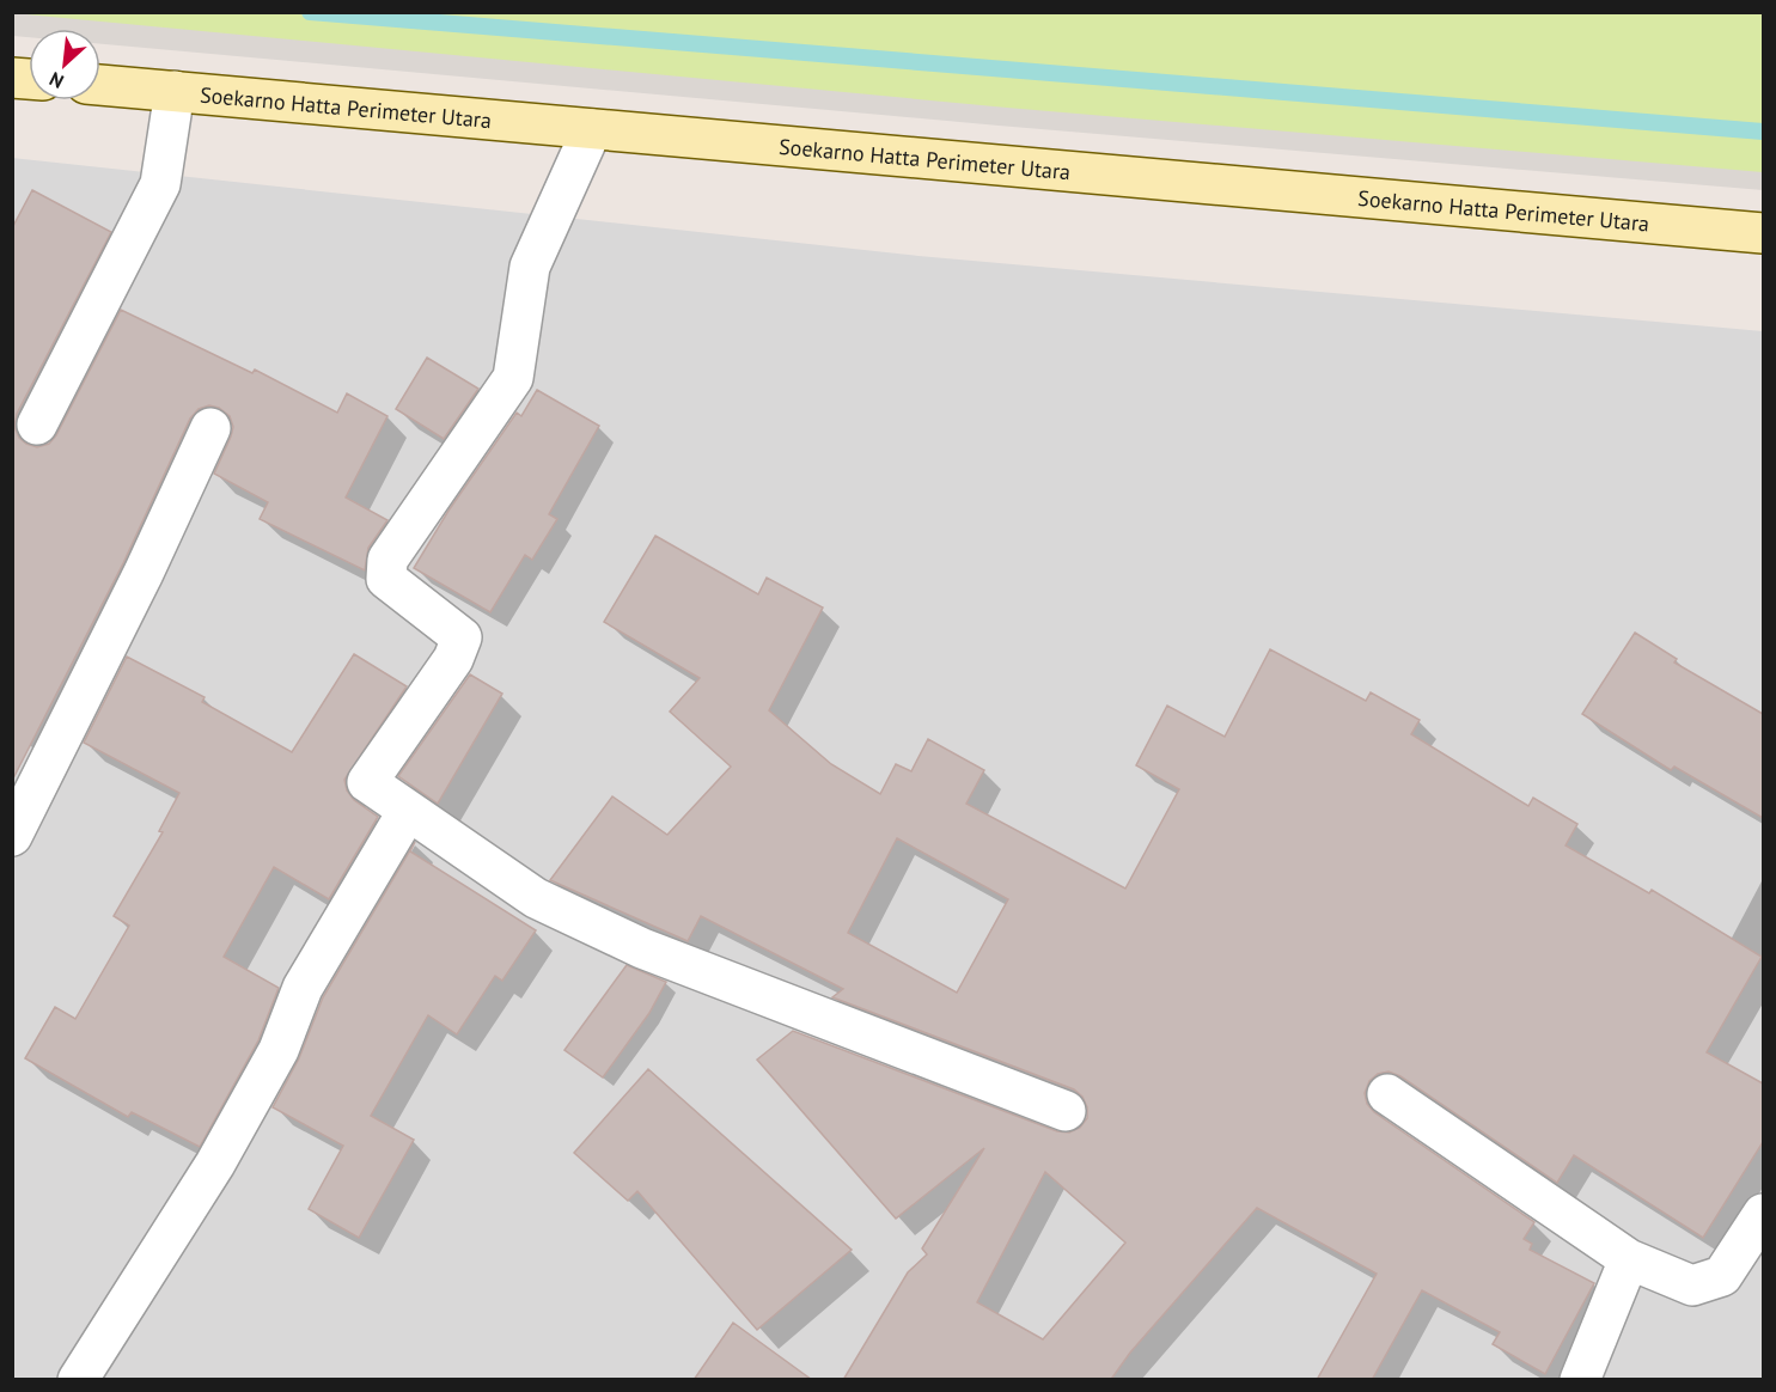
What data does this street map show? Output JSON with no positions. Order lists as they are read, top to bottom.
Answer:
{
  "streets": {
    "main road": ["Soekarno Hatta Perimeter Utara"]
  },
  "north": "bottom left"
}
